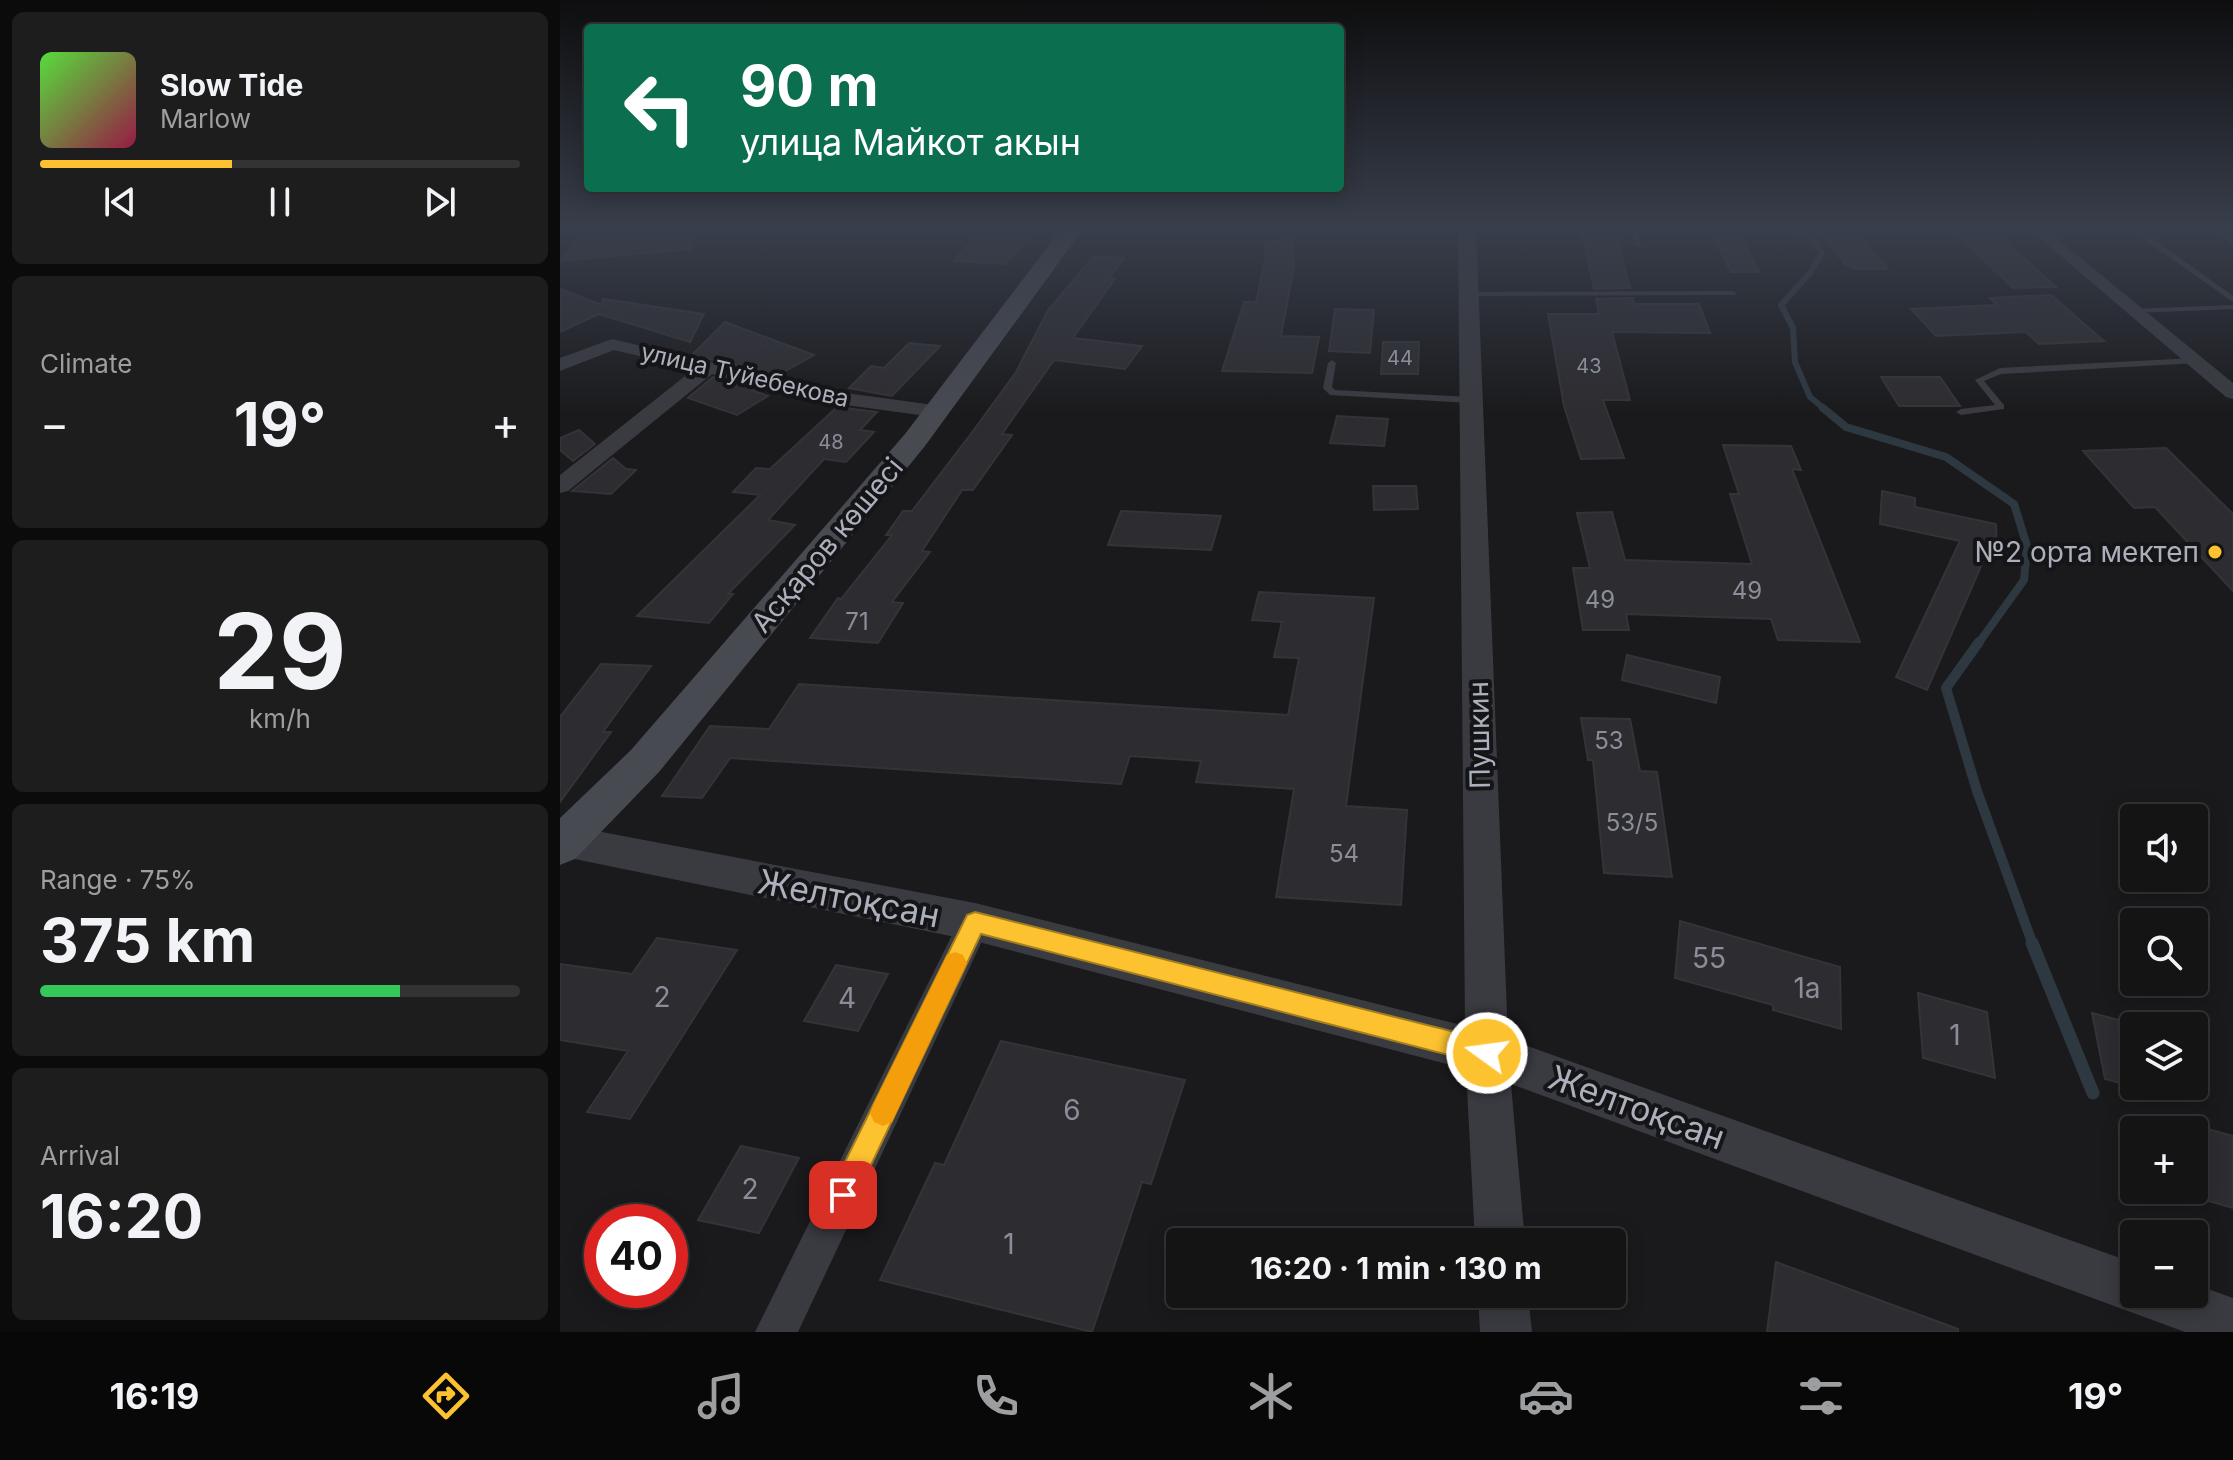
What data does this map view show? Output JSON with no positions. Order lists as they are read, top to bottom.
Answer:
{
  "streets": {
    "main road": ["Асқаров көшесі"],
    "street": ["улица Туйебекова", "Пушкин", "Желтоқсан"]
  },
  "crossings": [
    ["улица Туйебекова", "Асқаров көшесі"],
    ["Асқаров көшесі", "Желтоқсан"],
    ["Пушкин", "Желтоқсан"]
  ],
  "places": ["№2 орта мектеп"],
  "house_numbers": [
    "44",
    "43",
    "48",
    "49",
    "49",
    "71",
    "53",
    "53/5",
    "54",
    "55",
    "1а",
    "2",
    "4",
    "1",
    "6",
    "2",
    "1"
  ],
  "page": {
    "turn": ["90 m", "улица Майкот акын"],
    "song": ["Slow Tide", "Marlow"],
    "tile": [
      "Climate",
      ["29", "km/h"],
      ["Range · 75%", "375 km"],
      ["Arrival", "16:20"]
    ],
    "heat": ["−", "19°", "+"],
    "map_buttons": ["+", "−"],
    "limit": "40",
    "trip": "16:20 · 1 min · 130 m",
    "tabs": ["16:19", "19°"]
  }
}
